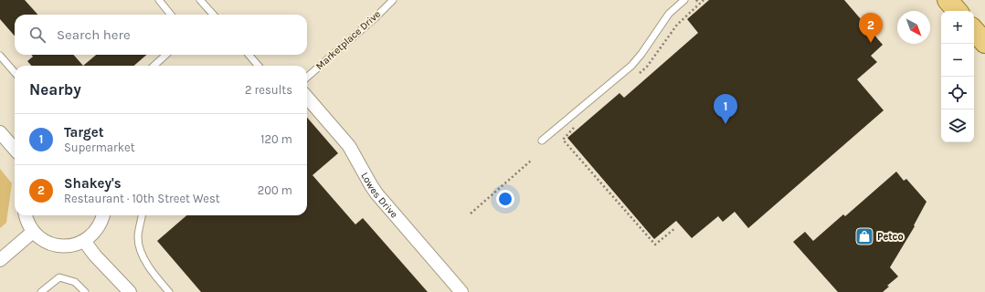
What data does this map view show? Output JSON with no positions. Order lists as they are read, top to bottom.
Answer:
{
  "streets": {
    "street": ["Lowes Drive"],
    "lane": ["Marketplace Drive"]
  },
  "places": {
    "shop": ["Petco"]
  },
  "north": "bottom right",
  "page": {
    "map_buttons": ["+", "−"],
    "pins": ["2", "1"],
    "search": "Search here",
    "heading": ["Nearby", "2 results"],
    "list": [
      {
        "mark": "1",
        "name": "Target",
        "note": "Supermarket",
        "value": "120 m"
      },
      {
        "mark": "2",
        "name": "Shakey's",
        "note": "Restaurant · 10th Street West",
        "value": "200 m"
      }
    ]
  }
}
